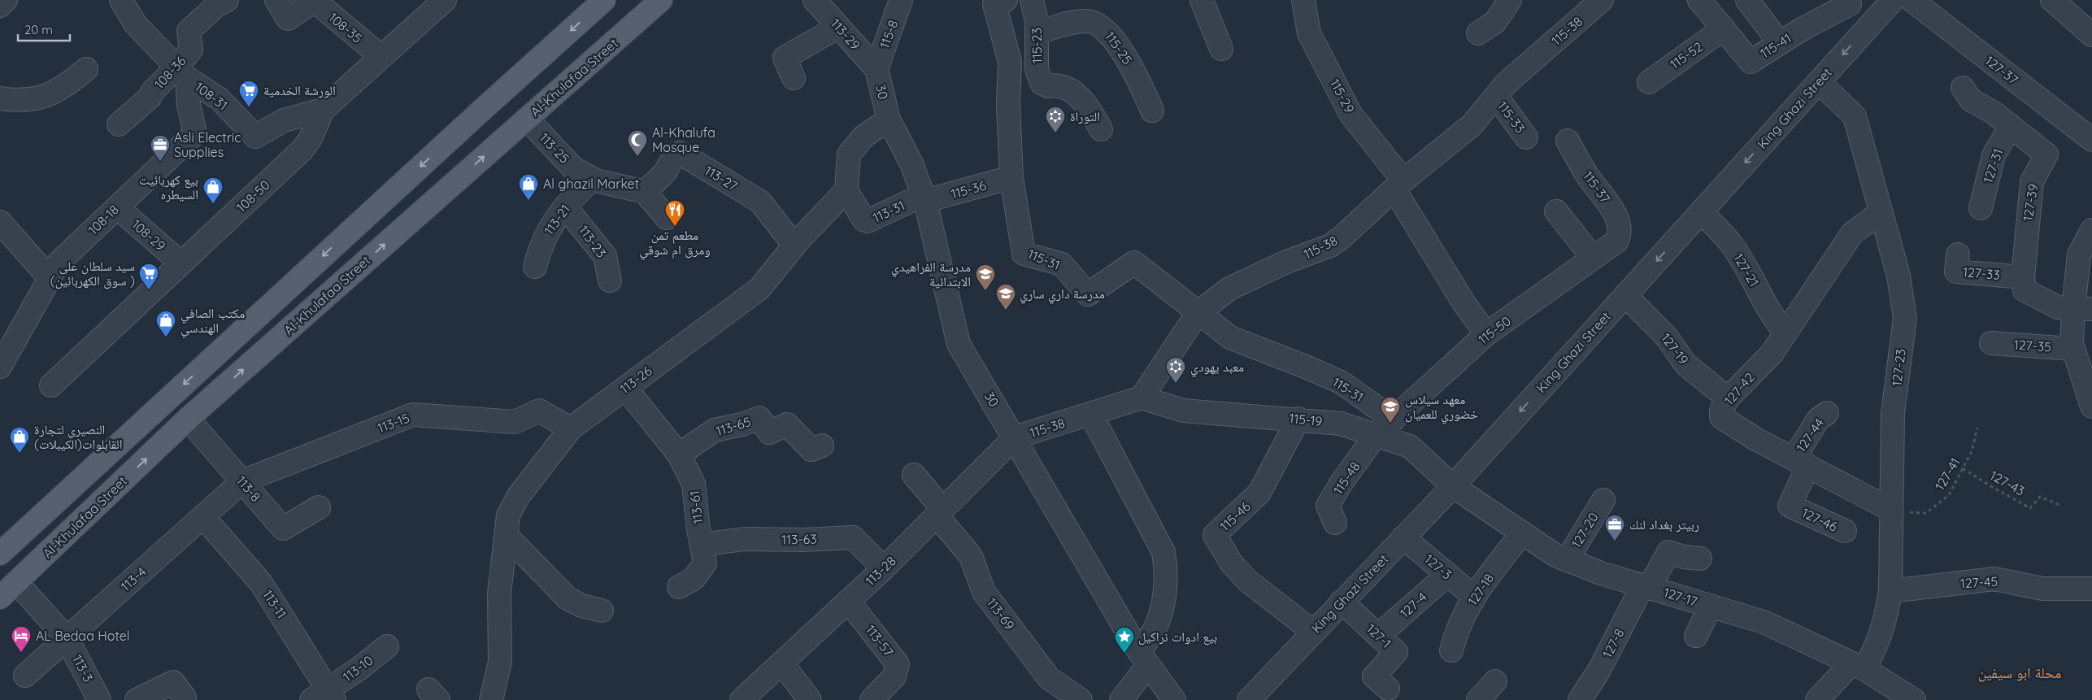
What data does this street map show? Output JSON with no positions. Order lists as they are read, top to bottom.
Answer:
{
  "streets": {
    "main road": ["Al-Khulafaa Street"],
    "street": [
      "108-35",
      "115-38",
      "113-29",
      "115-8",
      "115-23",
      "115-41",
      "115-25",
      "115-52",
      "127-37",
      "108-36",
      "30",
      "108-31",
      "115-29",
      "King Ghazi Street",
      "115-33",
      "113-25",
      "127-31",
      "113-27",
      "115-37",
      "115-36",
      "108-50",
      "127-39",
      "113-31",
      "108-18",
      "113-21",
      "108-29",
      "113-23",
      "115-31",
      "127-21",
      "127-33",
      "115-50",
      "127-35",
      "127-19",
      "127-23",
      "113-26",
      "127-42",
      "115-19",
      "113-15",
      "113-65",
      "127-44",
      "115-48",
      "113-8",
      "113-61",
      "115-46",
      "127-46",
      "127-20",
      "113-63",
      "127-3",
      "113-28",
      "113-4",
      "127-45",
      "127-18",
      "127-17",
      "113-11",
      "127-4",
      "113-69",
      "127-1",
      "113-57",
      "127-8",
      "113-3",
      "113-10"
    ],
    "path": ["127-41", "127-43"]
  },
  "crossings": [
    ["108-35", "108-50"],
    ["115-38", "30"],
    ["115-38", "115-29"],
    ["115-38", "115-33"],
    ["115-38", "115-31"],
    ["115-38", "115-19"],
    ["115-38", "113-28"],
    ["113-29", "115-8"],
    ["113-29", "30"],
    ["115-8", "30"],
    ["115-23", "115-25"],
    ["115-41", "115-52"],
    ["108-36", "108-31"],
    ["108-36", "108-18"],
    ["Al-Khulafaa Street", "113-25"],
    ["Al-Khulafaa Street", "113-8"],
    ["Al-Khulafaa Street", "113-3"],
    ["30", "115-36"],
    ["30", "113-31"],
    ["30", "113-28"],
    ["108-31", "108-50"],
    ["108-31", "108-18"],
    ["King Ghazi Street", "127-21"],
    ["King Ghazi Street", "127-19"],
    ["King Ghazi Street", "127-23"],
    ["King Ghazi Street", "115-19"],
    ["King Ghazi Street", "115-46"],
    ["King Ghazi Street", "127-3"],
    ["King Ghazi Street", "127-17"],
    ["King Ghazi Street", "127-1"],
    ["113-25", "113-27"],
    ["113-25", "113-21"],
    ["127-31", "127-39"],
    ["113-27", "113-26"],
    ["115-37", "115-50"],
    ["115-36", "113-31"],
    ["115-36", "115-31"],
    ["108-50", "108-29"],
    ["127-39", "127-33"],
    ["113-31", "113-26"],
    ["108-18", "108-29"],
    ["113-21", "113-23"],
    ["115-31", "115-50"],
    ["127-21", "127-42"],
    ["115-50", "115-19"],
    ["115-50", "115-48"],
    ["127-19", "127-42"],
    ["127-23", "127-42"],
    ["127-23", "127-41"],
    ["127-23", "127-45"],
    ["127-23", "127-17"],
    ["113-26", "113-15"],
    ["113-26", "113-61"],
    ["127-42", "127-44"],
    ["127-42", "127-41"],
    ["127-42", "127-46"],
    ["115-19", "115-48"],
    ["115-19", "115-46"],
    ["115-19", "127-17"],
    ["113-15", "113-8"],
    ["113-15", "113-4"],
    ["113-65", "113-61"],
    ["127-44", "127-46"],
    ["127-41", "127-43"],
    ["113-8", "113-4"],
    ["113-61", "113-63"],
    ["127-20", "127-17"],
    ["113-63", "113-28"],
    ["127-3", "127-18"],
    ["127-3", "127-4"],
    ["113-28", "113-69"],
    ["113-28", "113-57"],
    ["113-4", "113-11"],
    ["113-4", "113-3"],
    ["127-18", "127-17"],
    ["127-17", "127-8"],
    ["113-11", "113-10"],
    ["127-4", "127-1"]
  ],
  "one_way": ["King Ghazi Street"],
  "districts": ["محلة ابو سيفين"],
  "places": {
    "supermarket": ["الورشة الخدمية", "سيد سلطان على (سوق الكهربائين )"],
    "synagogue": ["التوراة", "معبد يهودي"],
    "mosque": ["Al-Khalufa Mosque"],
    "office": ["Asli Electric Supplies", "ربيتر بغداد لنك"],
    "shop": [
      "Al ghazil Market",
      "بيع كهربائيت السيطره",
      "مكتب الصافي الهندسي",
      "النصيري لتجارة القابلوات(الكيبلات)"
    ],
    "restaurant": ["مطعم تمن ومرق ام شوقي"],
    "school or university": ["مدرسة الفراهيدي الابتدائية", "مدرسة داري ساري", "معهد سيلاس خضوري للعميان"],
    "hotel": ["AL Bedaa Hotel"],
    "place": ["بيع ادوات نراكيل"]
  },
  "scale_bar": "20 m"
}
